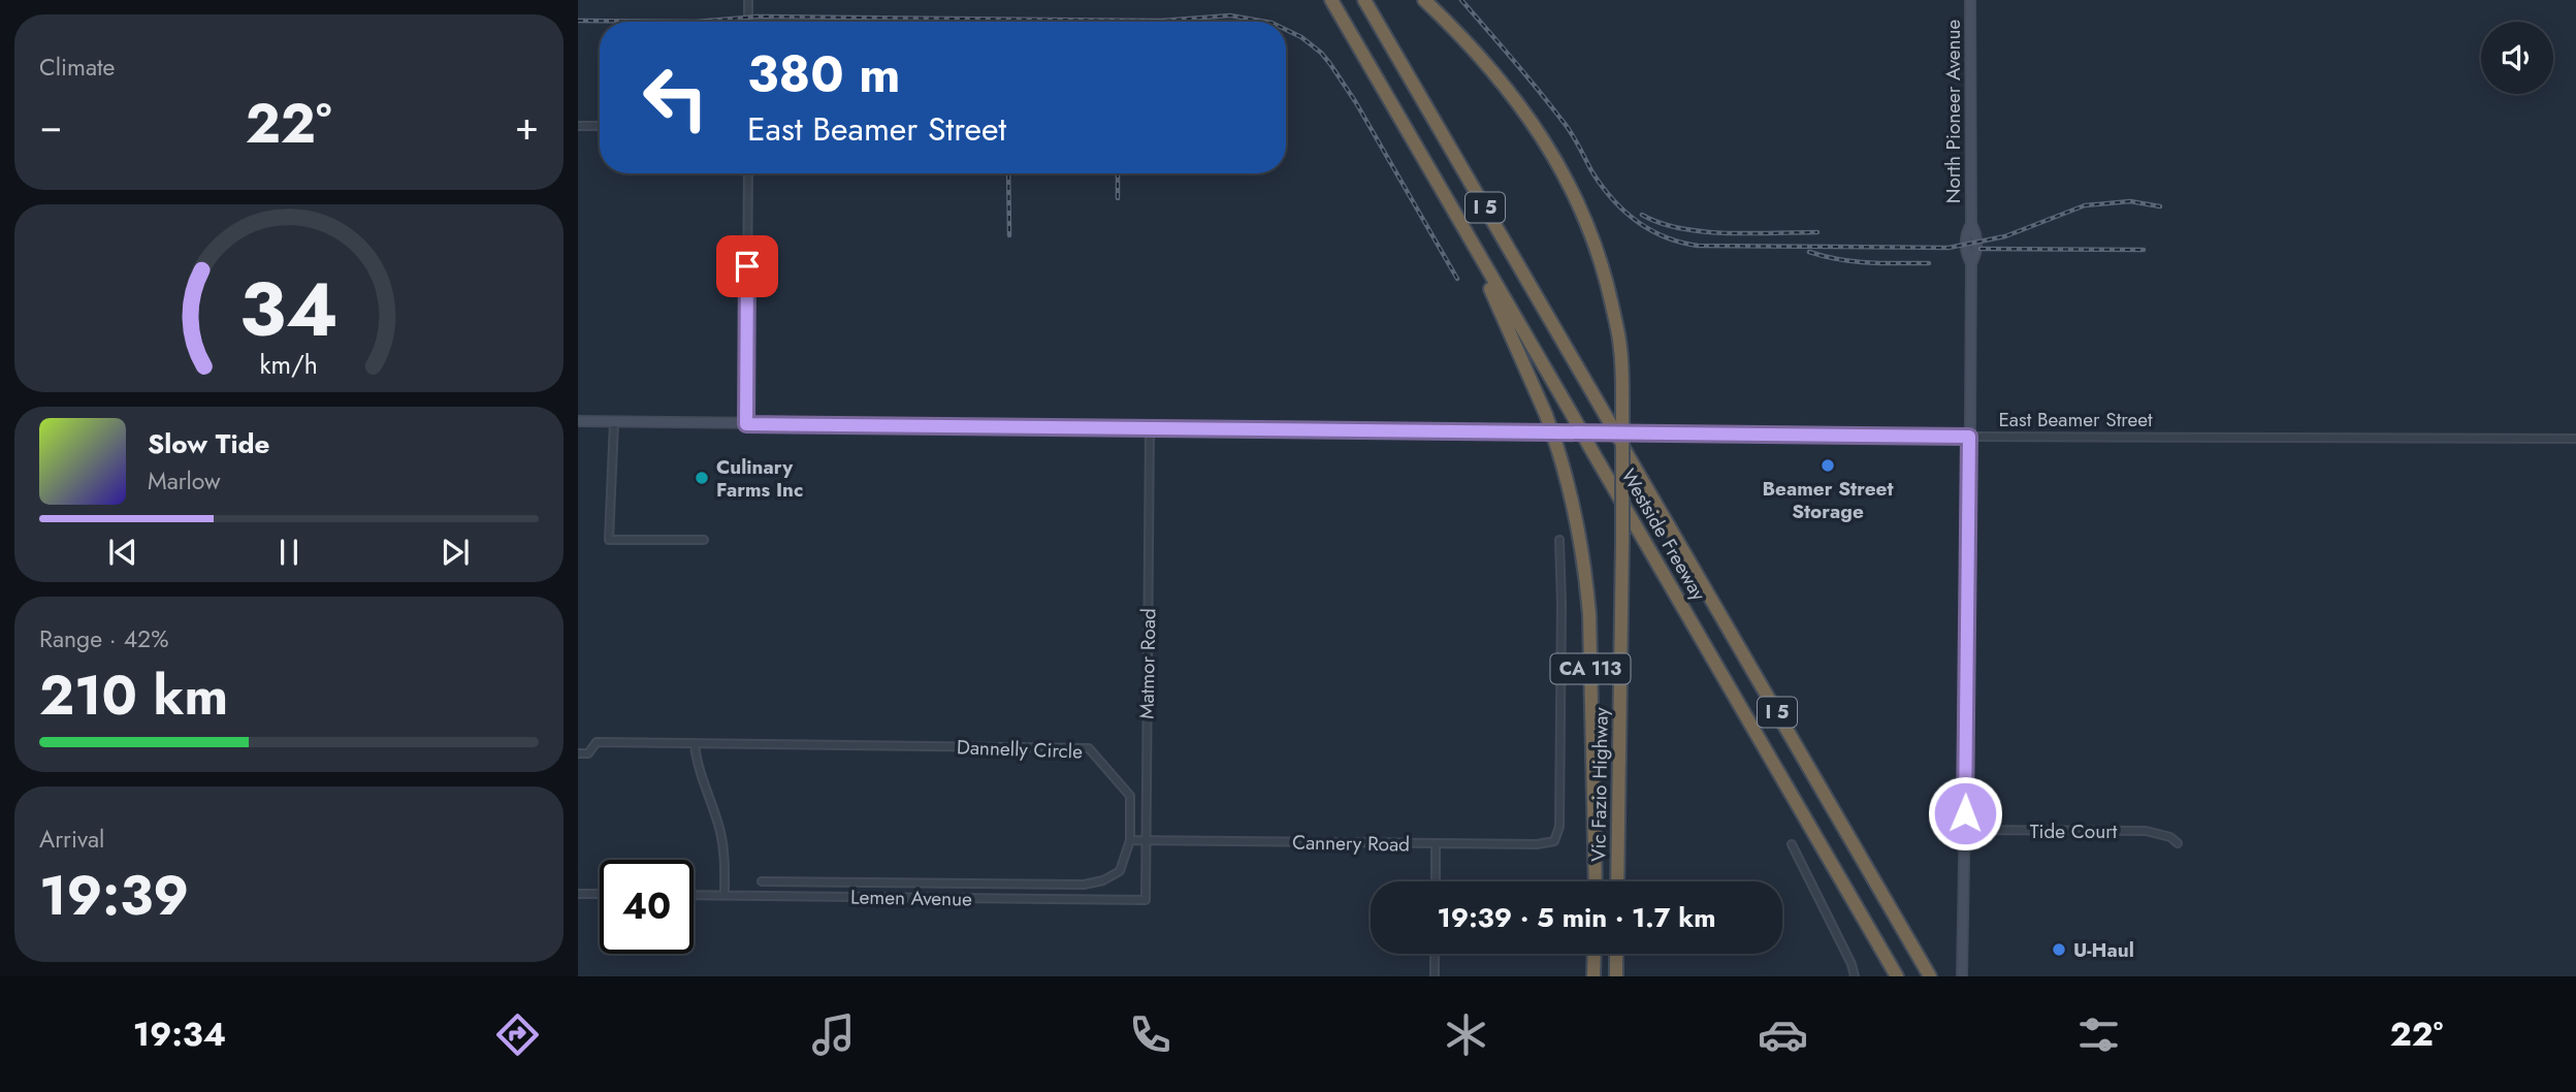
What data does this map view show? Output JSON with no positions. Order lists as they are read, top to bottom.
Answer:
{
  "streets": {
    "highway": [
      "I 5",
      "Westside Freeway",
      "CA 113",
      "Vic Fazio Highway"
    ],
    "street": [
      "North Pioneer Avenue",
      "East Beamer Street",
      "Matmor Road",
      "Dannelly Circle",
      "Tide Court",
      "Cannery Road",
      "Lemen Avenue"
    ]
  },
  "crossings": [
    ["North Pioneer Avenue", "East Beamer Street"],
    ["North Pioneer Avenue", "Tide Court"],
    ["East Beamer Street", "Matmor Road"],
    ["Westside Freeway", "Vic Fazio Highway"],
    ["Matmor Road", "Cannery Road"],
    ["Matmor Road", "Lemen Avenue"],
    ["Dannelly Circle", "Cannery Road"]
  ],
  "places": ["Beamer Street Storage", "Culinary Farms Inc", "U-Haul"],
  "page": {
    "tile": [
      "Climate",
      ["Range · 42%", "210 km"],
      ["Arrival", "19:39"]
    ],
    "turn": ["380 m", "East Beamer Street"],
    "heat": ["−", "22°", "+"],
    "song": ["Slow Tide", "Marlow"],
    "limit": "40",
    "trip": "19:39 · 5 min · 1.7 km",
    "tabs": ["19:34", "22°"],
    "gauge": ["34", "km/h"]
  }
}
